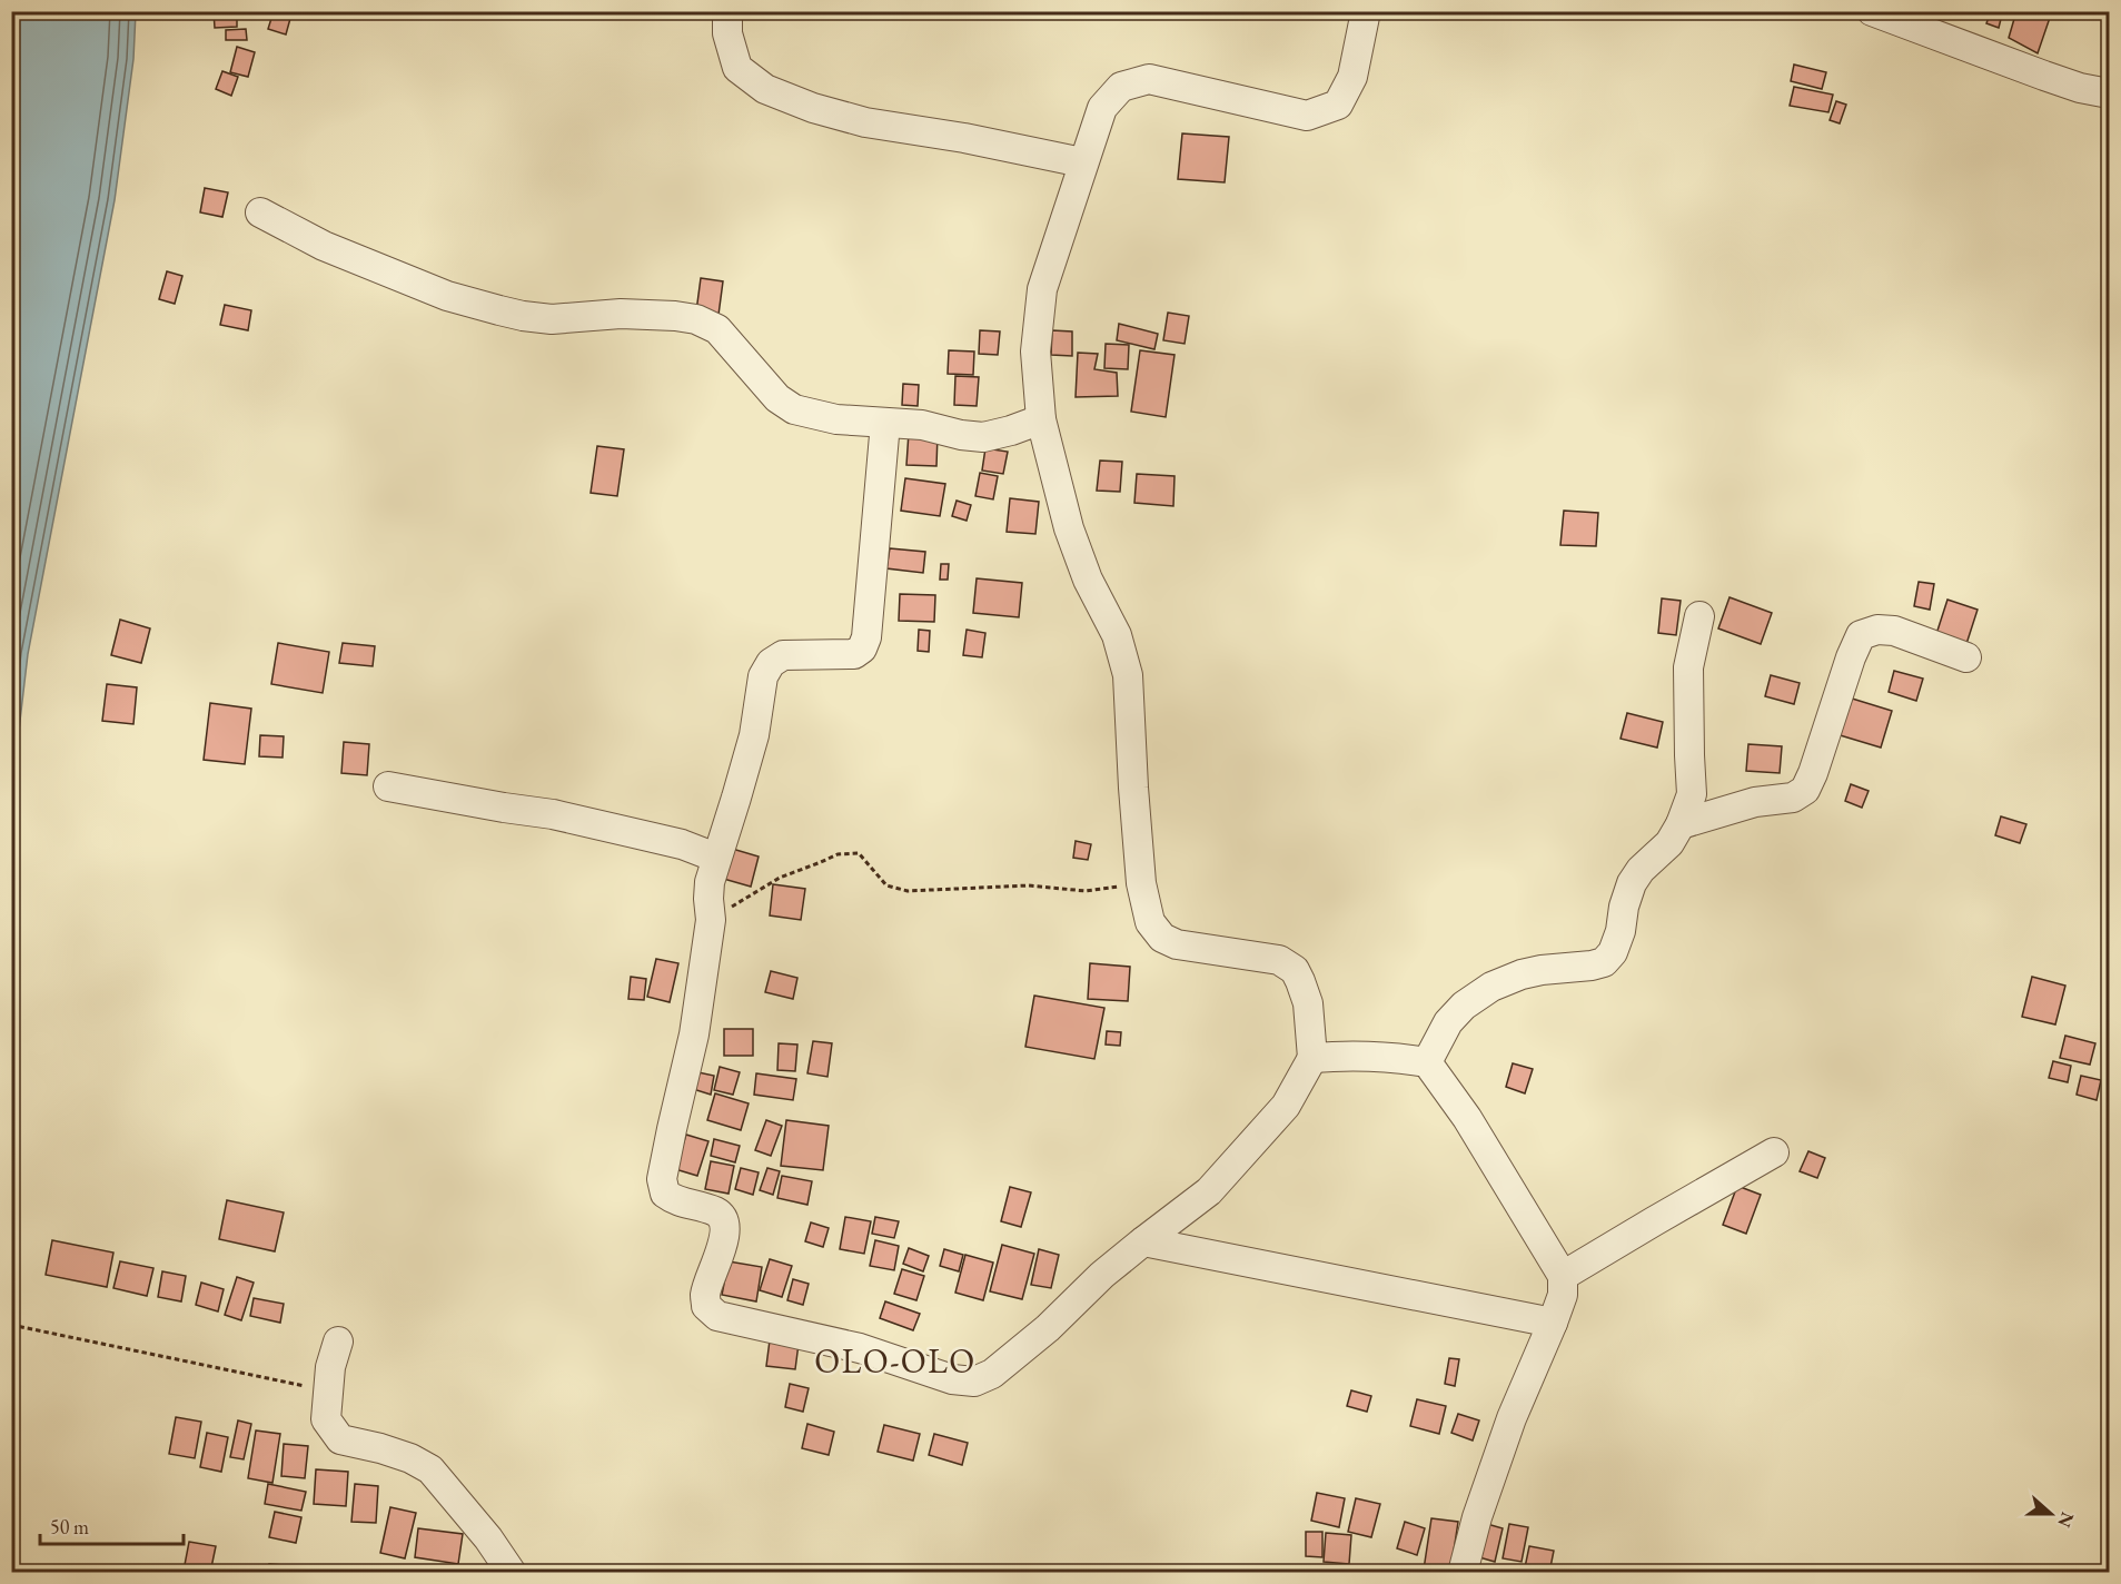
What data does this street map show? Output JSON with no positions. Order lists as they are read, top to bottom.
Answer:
{
  "districts": ["OLO-OLO"],
  "scale_bar": "50 m",
  "north": "right"
}
